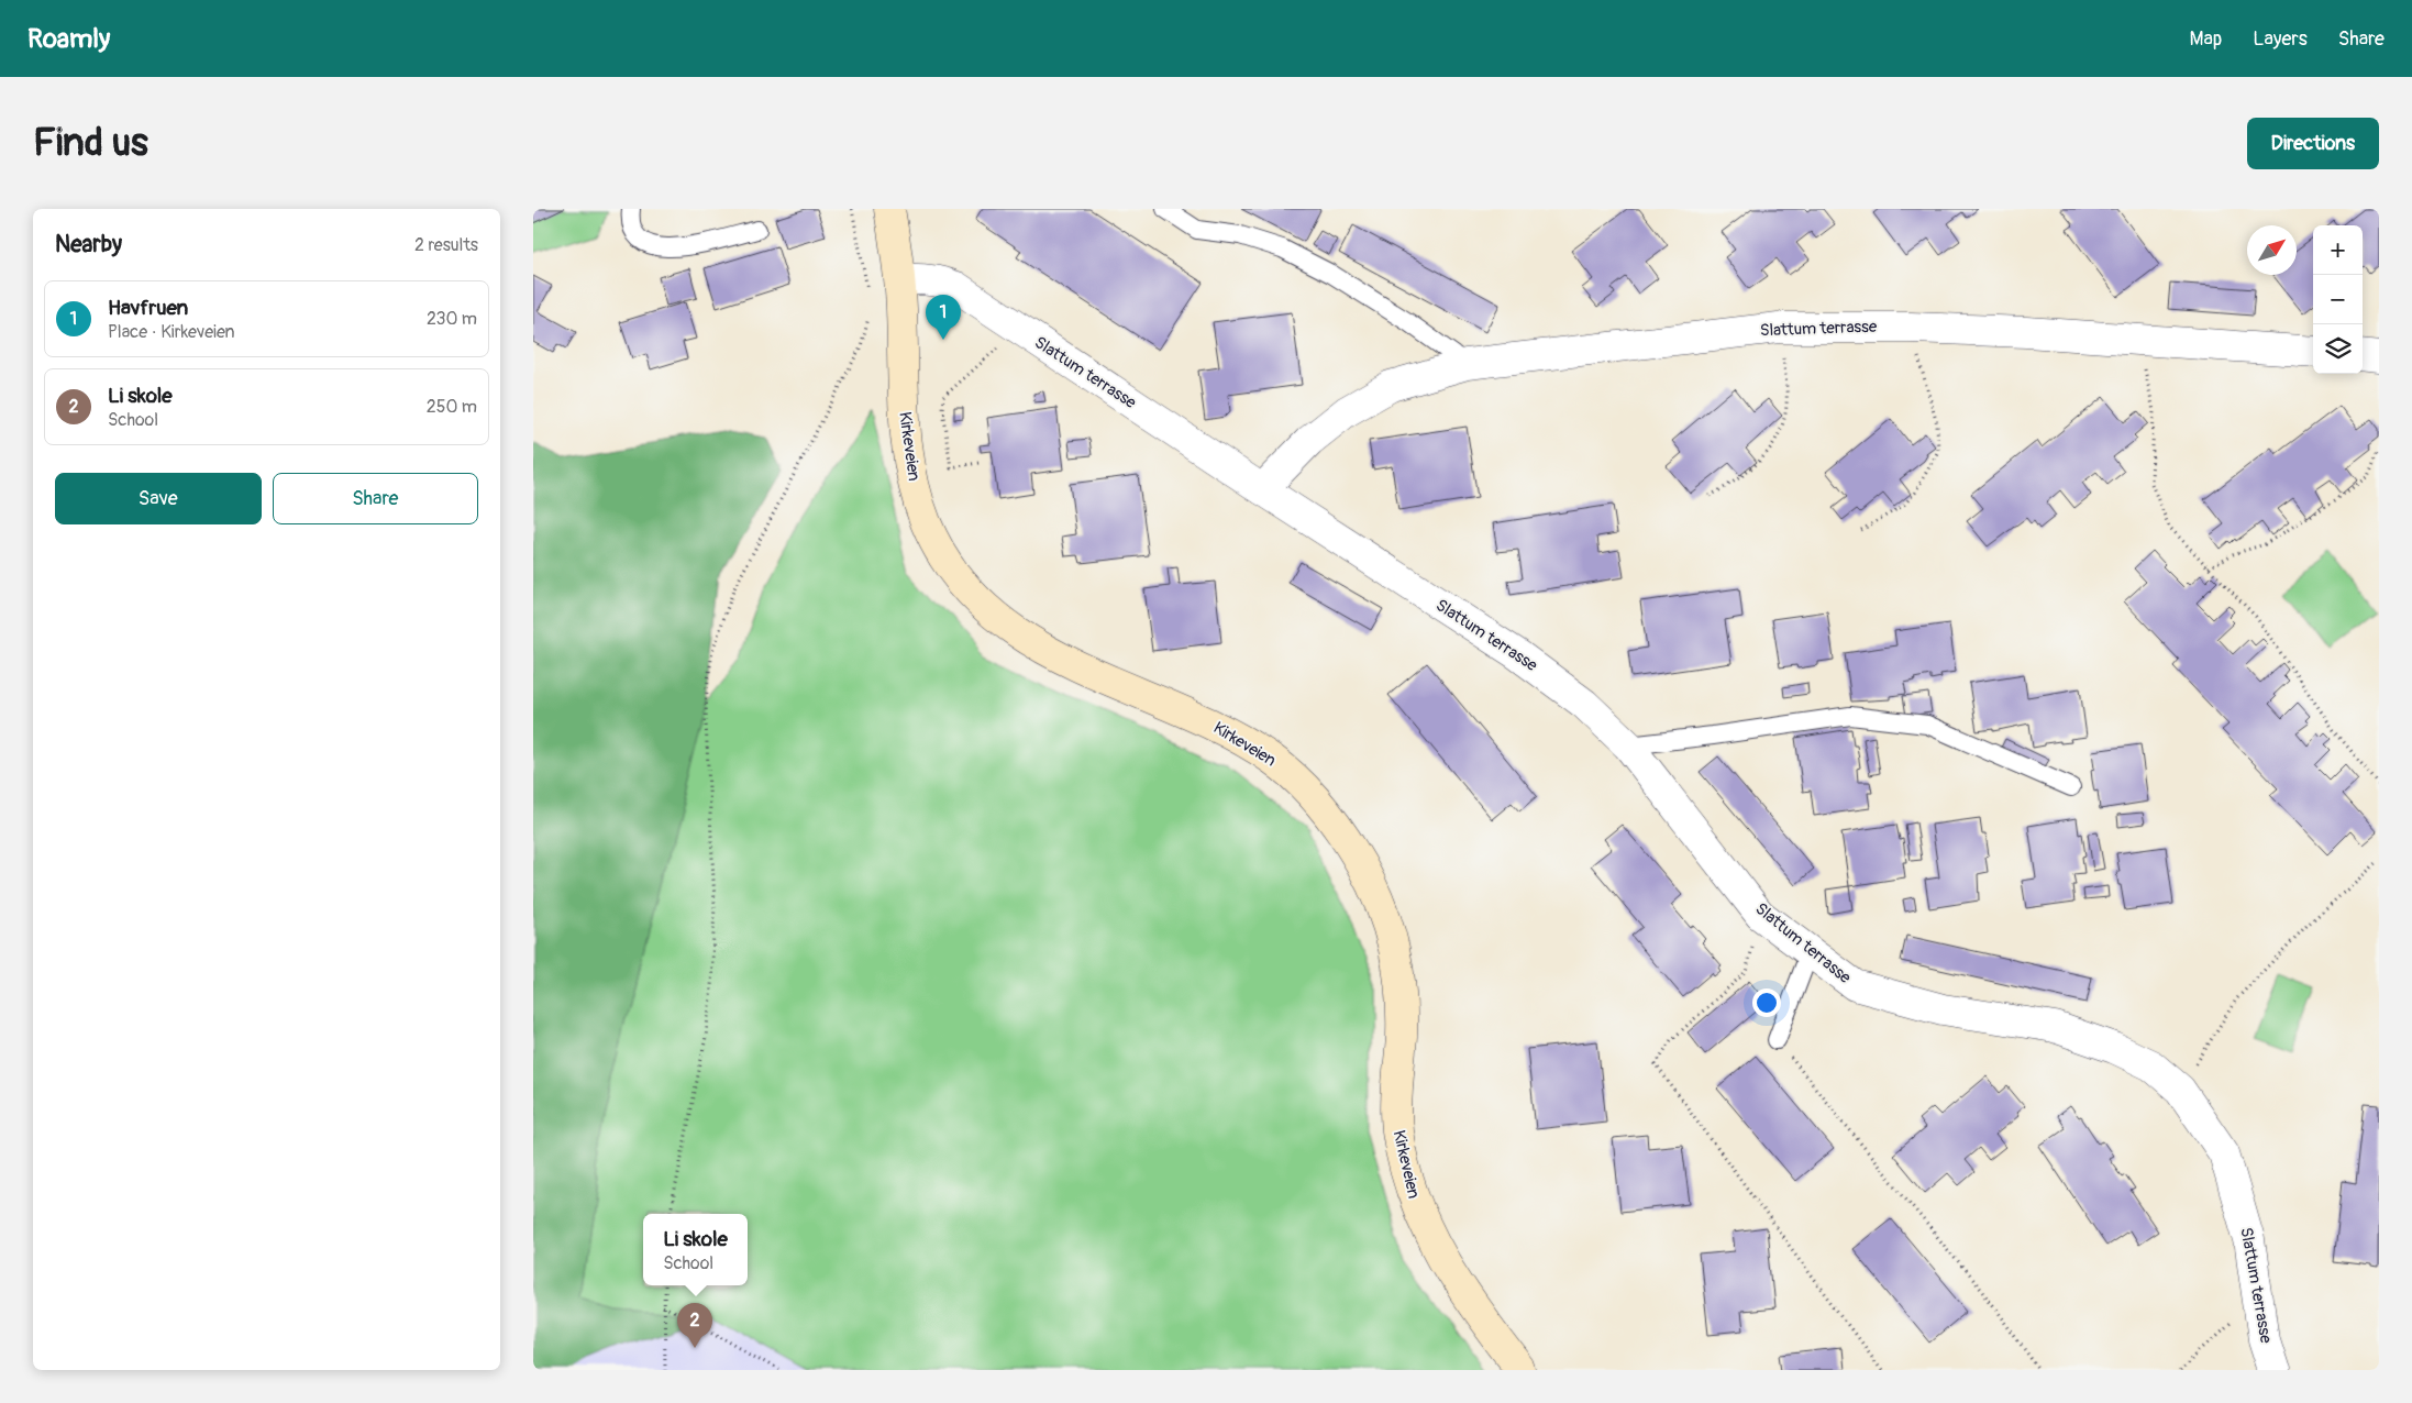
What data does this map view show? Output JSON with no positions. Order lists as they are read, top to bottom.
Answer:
{
  "streets": {
    "main road": ["Kirkeveien"],
    "street": ["Slattum terrasse"]
  },
  "crossings": [
    ["Slattum terrasse", "Kirkeveien"]
  ],
  "north": "top right",
  "page": {
    "header": "Roamly",
    "nav": ["Map", "Layers", "Share"],
    "buttons": [
      "Directions",
      ["Save", "Share"]
    ],
    "title": "Find us",
    "heading": ["Nearby", "2 results"],
    "map_buttons": ["+", "−"],
    "list": [
      {
        "mark": "1",
        "name": "Havfruen",
        "note": "Place · Kirkeveien",
        "value": "230 m"
      },
      {
        "mark": "2",
        "name": "Li skole",
        "note": "School",
        "value": "250 m"
      }
    ],
    "pins": ["1", "2"],
    "popup": ["Li skole", "School"]
  }
}
